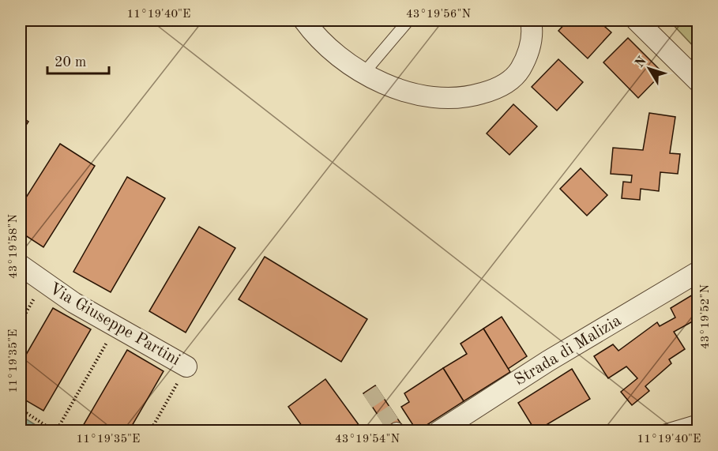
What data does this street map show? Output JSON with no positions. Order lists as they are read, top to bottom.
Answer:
{
  "streets": {
    "street": ["Via Giuseppe Partini", "Strada di Malizia"]
  },
  "scale_bar": "20 m",
  "north": "top left",
  "coordinates": [
    "11°19'40\"E",
    "43°19'56\"N",
    "43°19'58\"N",
    "43°19'52\"N",
    "11°19'35\"E",
    "43°19'54\"N"
  ]
}
